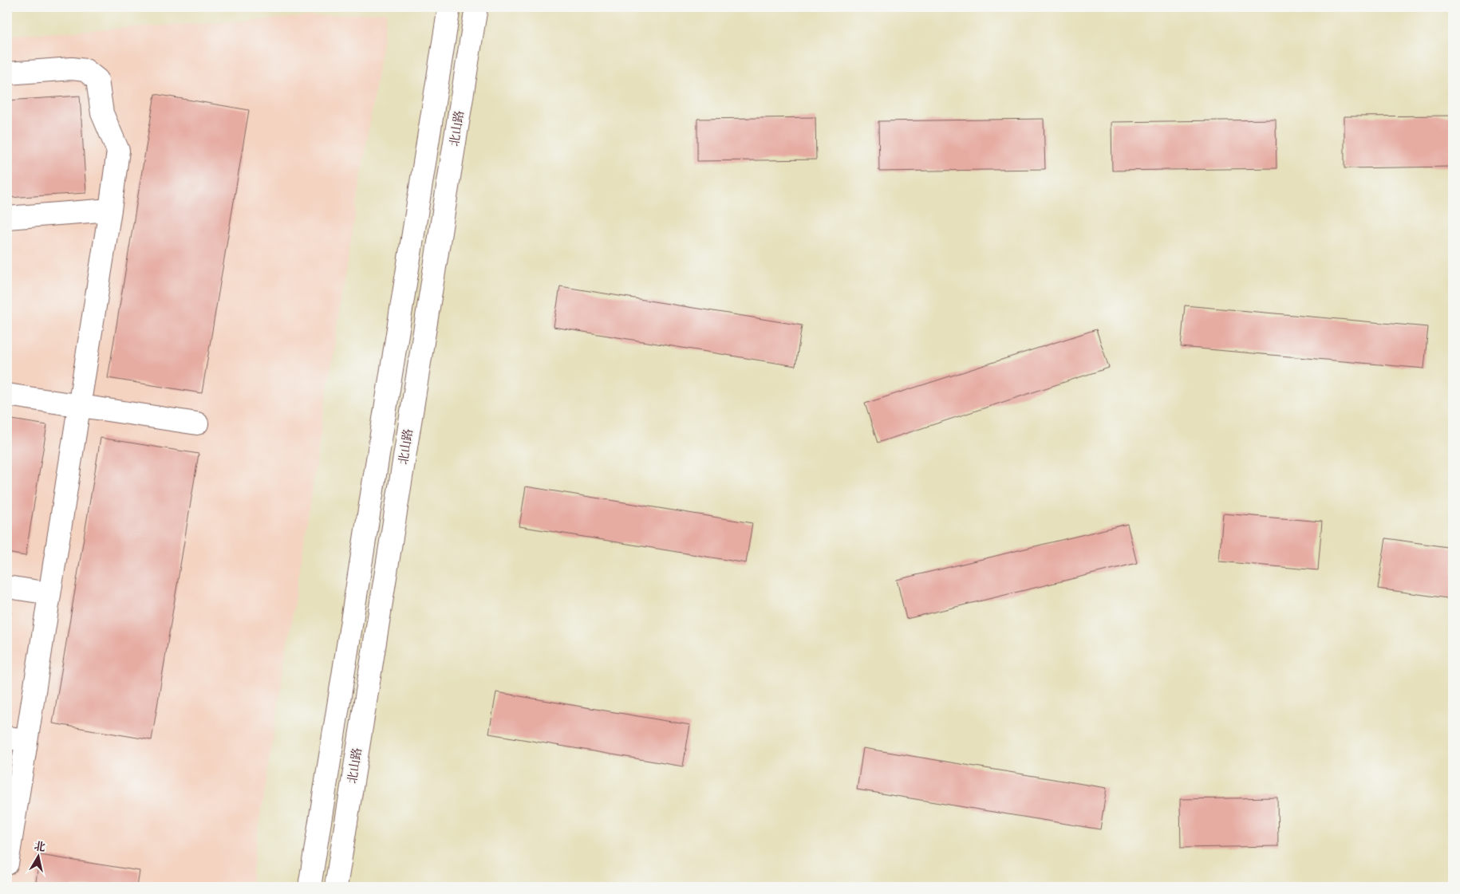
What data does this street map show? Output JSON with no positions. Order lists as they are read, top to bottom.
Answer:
{
  "streets": {
    "street": ["北山路"]
  },
  "north": "top"
}
